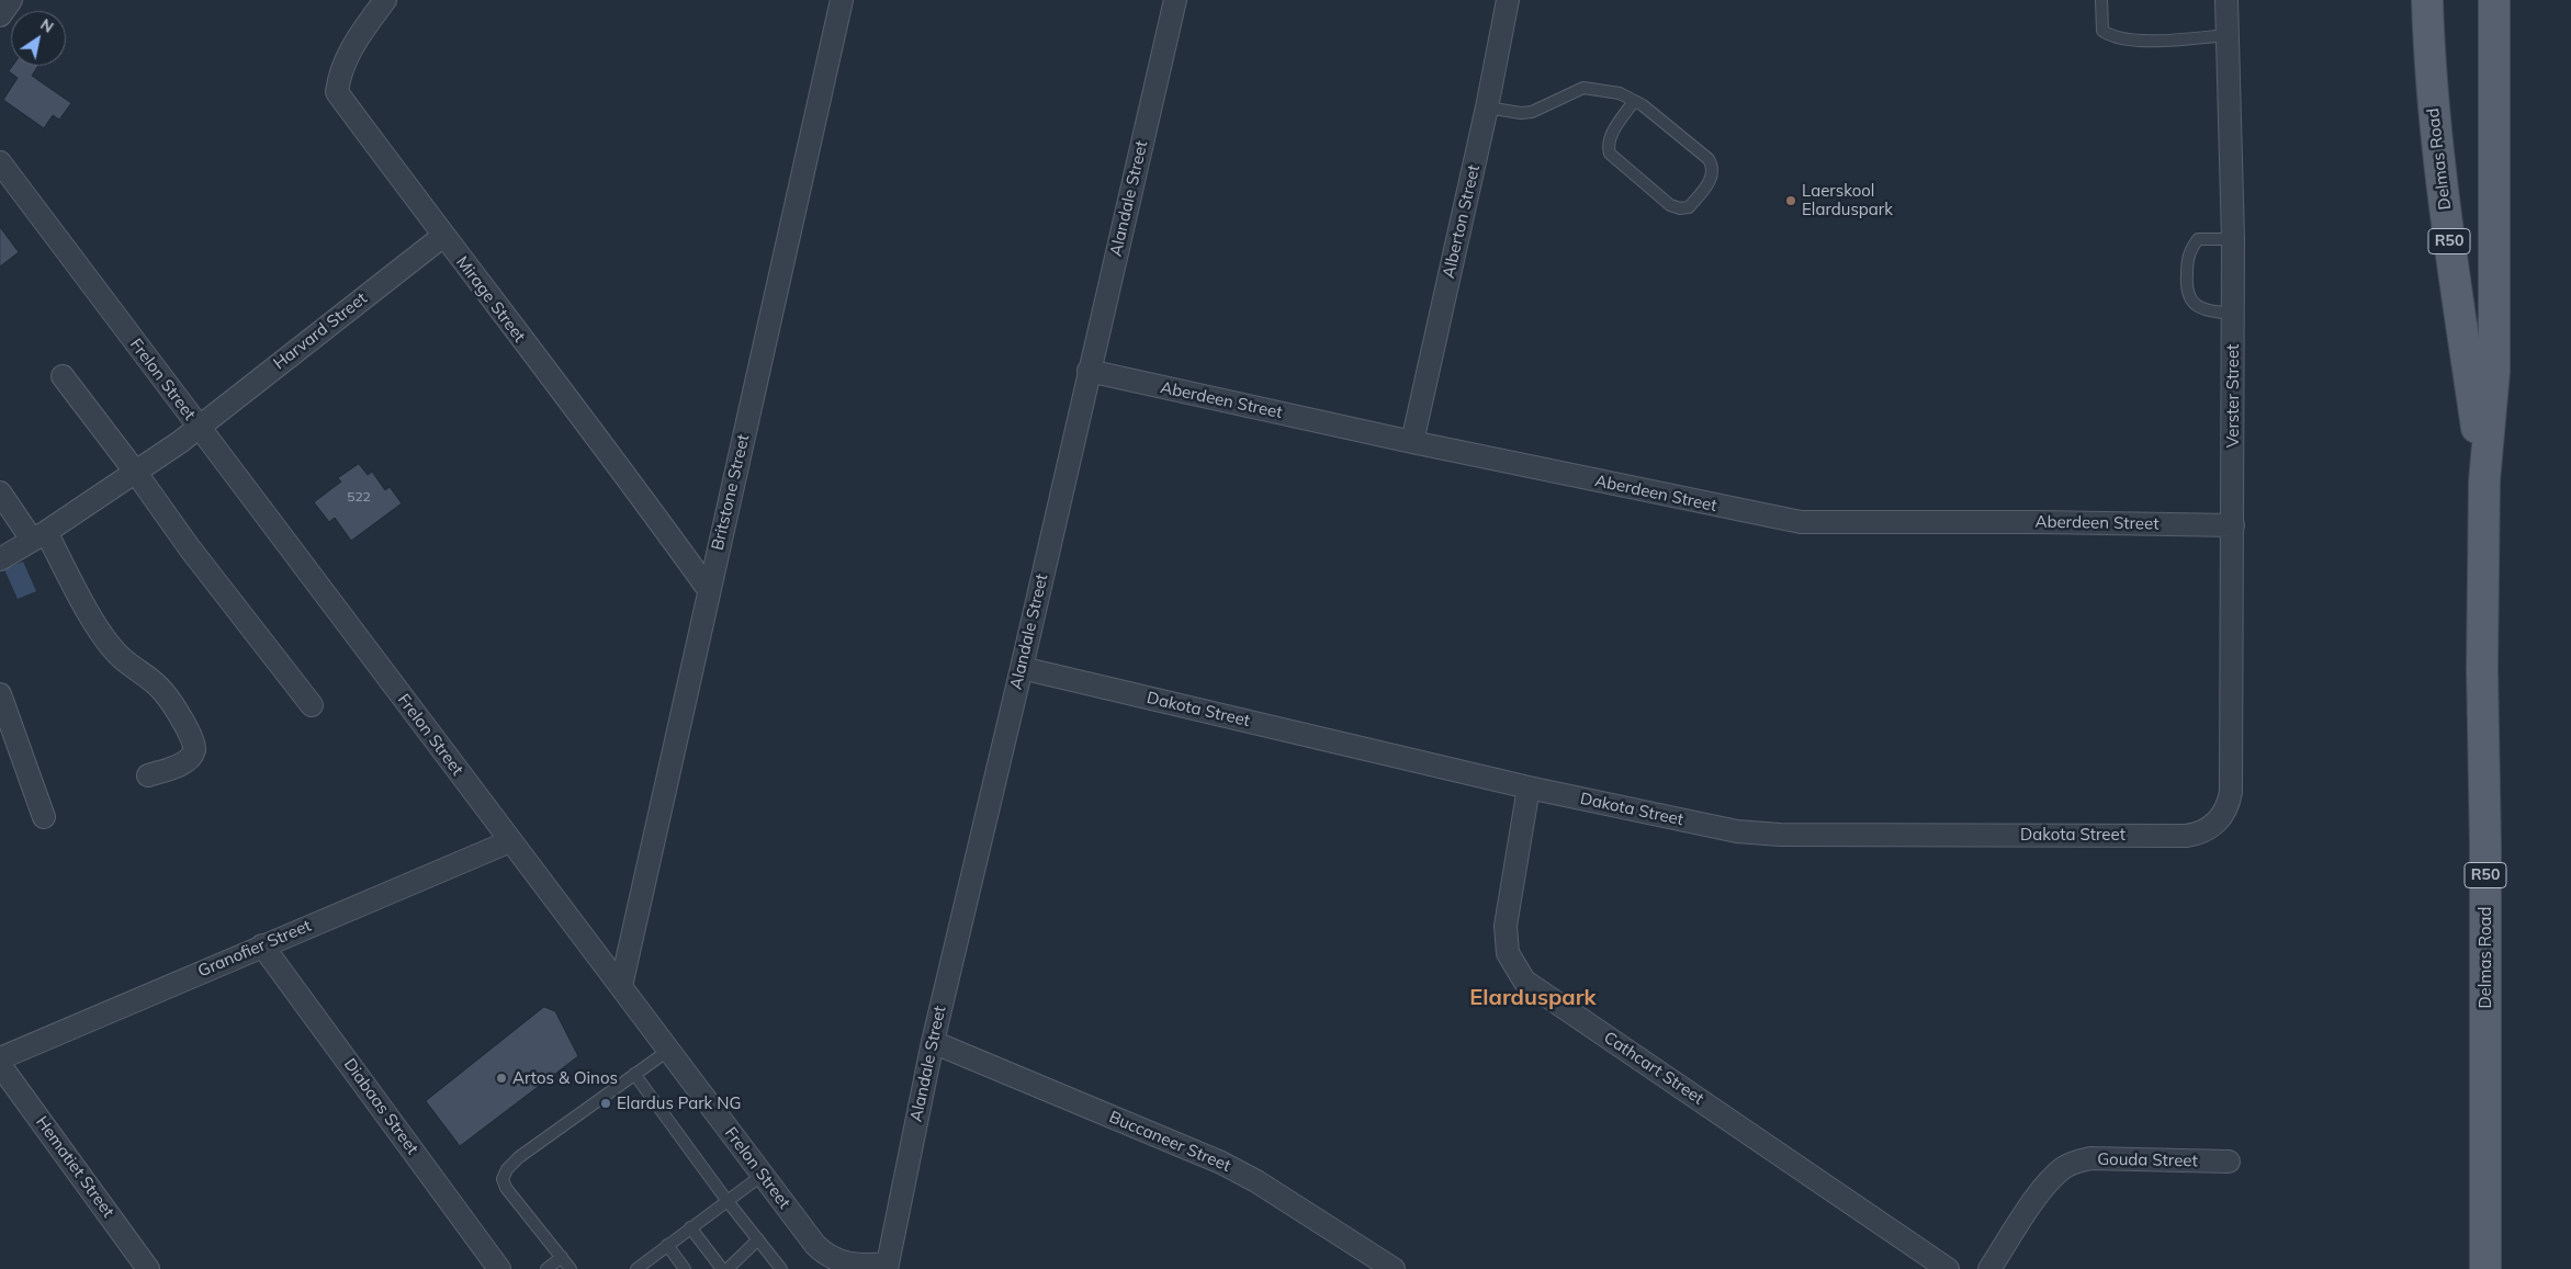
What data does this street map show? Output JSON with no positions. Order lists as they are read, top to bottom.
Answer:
{
  "streets": {
    "main road": ["Delmas Road", "R50"],
    "street": [
      "Alandale Street",
      "Alberton Street",
      "Mirage Street",
      "Harvard Street",
      "Frelon Street",
      "Verster Street",
      "Aberdeen Street",
      "Britstone Street",
      "Dakota Street",
      "Granofier Street",
      "Cathcart Street",
      "Diabaas Street",
      "Buccaneer Street",
      "Gouda Street",
      "Hematiet Street"
    ]
  },
  "crossings": [
    ["Alandale Street", "Frelon Street"],
    ["Alandale Street", "Aberdeen Street"],
    ["Alandale Street", "Dakota Street"],
    ["Alandale Street", "Buccaneer Street"],
    ["Alberton Street", "Aberdeen Street"],
    ["Mirage Street", "Harvard Street"],
    ["Mirage Street", "Britstone Street"],
    ["Harvard Street", "Frelon Street"],
    ["Frelon Street", "Britstone Street"],
    ["Frelon Street", "Granofier Street"],
    ["Verster Street", "Aberdeen Street"],
    ["Verster Street", "Dakota Street"],
    ["Dakota Street", "Cathcart Street"],
    ["Granofier Street", "Diabaas Street"]
  ],
  "districts": ["Elarduspark"],
  "places": ["Laerskool Elarduspark", "Artos & Oinos", "Elardus Park NG"],
  "house_numbers": ["522"],
  "north": "top right"
}
